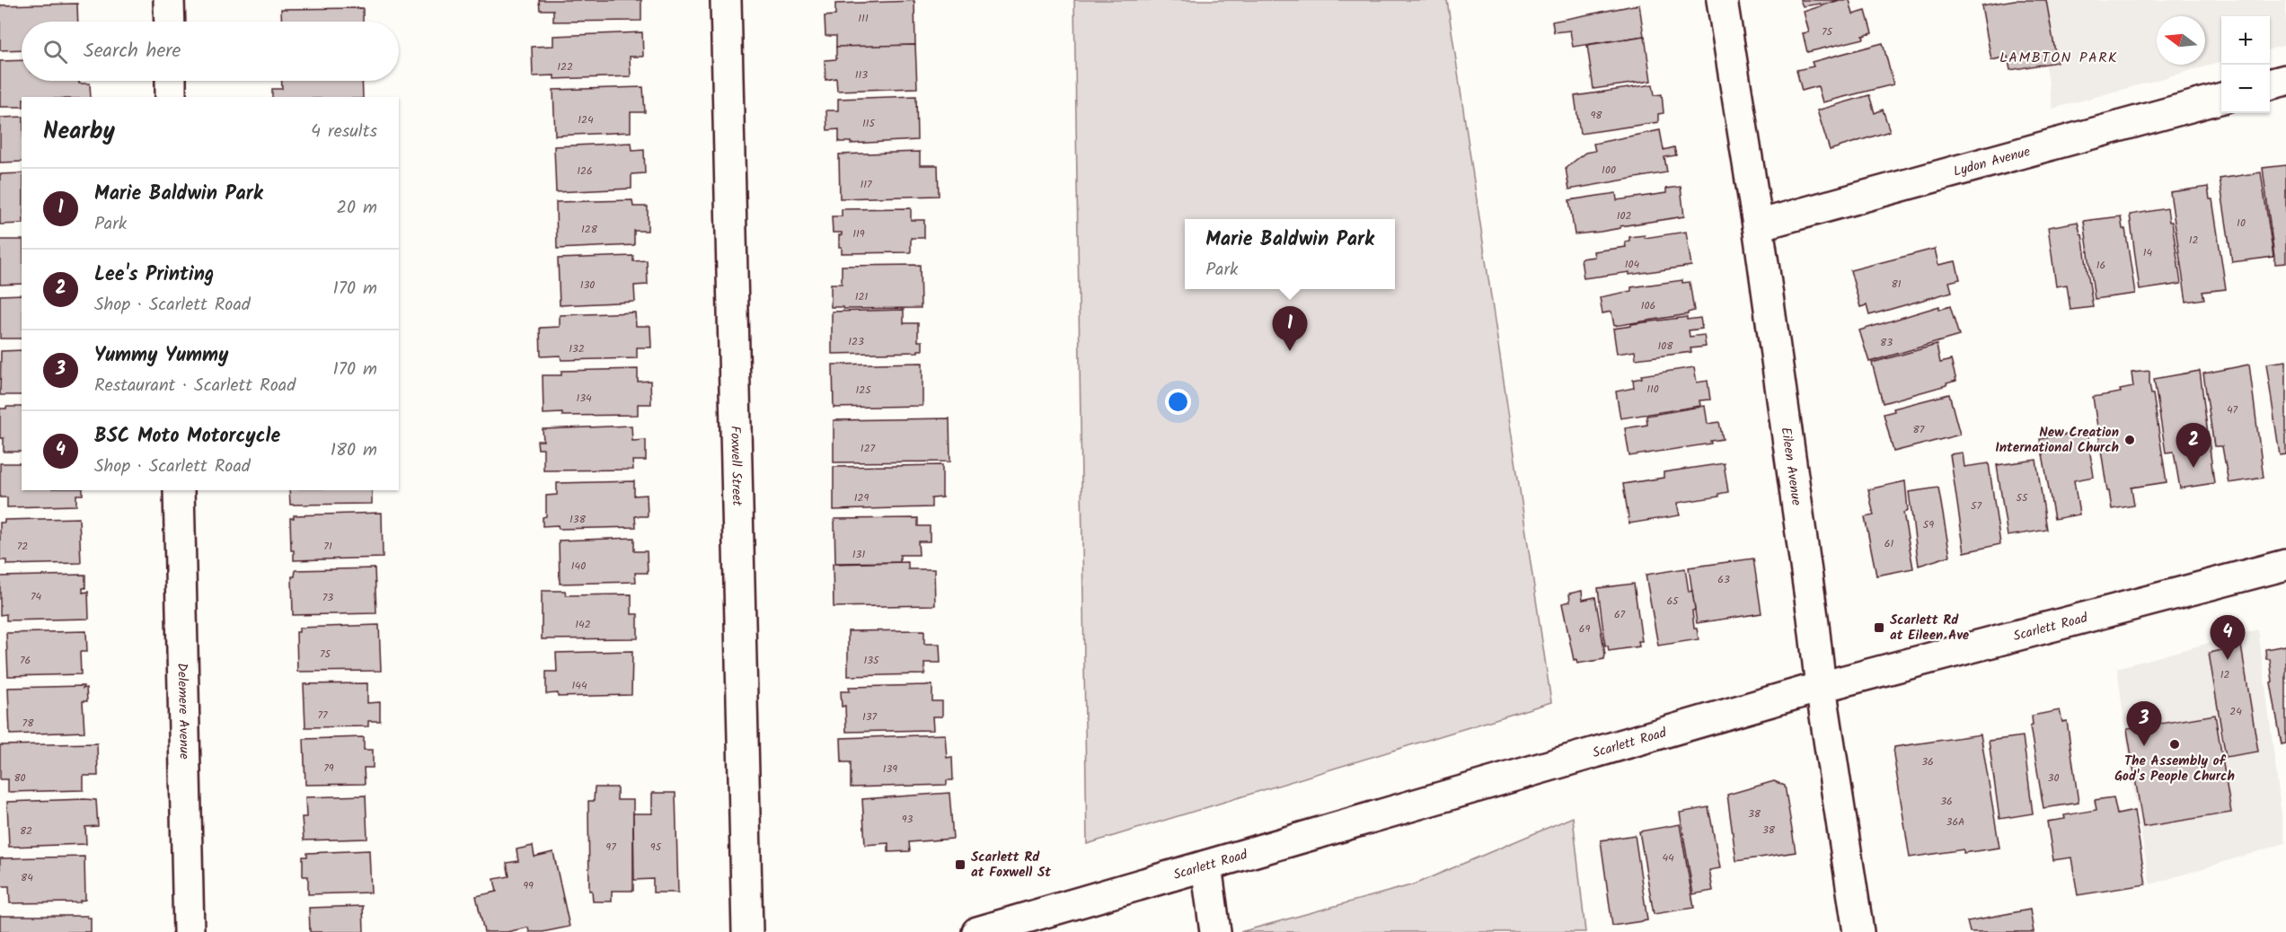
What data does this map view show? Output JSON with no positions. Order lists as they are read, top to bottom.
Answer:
{
  "streets": {
    "street": [
      "Lydon Avenue",
      "Foxwell Street",
      "Eileen Avenue",
      "Scarlett Road",
      "Delemere Avenue"
    ]
  },
  "crossings": [
    ["Lydon Avenue", "Eileen Avenue"],
    ["Eileen Avenue", "Scarlett Road"]
  ],
  "districts": ["LAMBTON PARK"],
  "places": {
    "other": ["New Creation International Church", "The Assembly of God's People Church"],
    "transit": ["Scarlett Rd at Eileen Ave", "Scarlett Rd at Foxwell St"]
  },
  "house_numbers": [
    "111",
    "75",
    "122",
    "113",
    "98",
    "124",
    "115",
    "100",
    "126",
    "117",
    "102",
    "10",
    "128",
    "119",
    "12",
    "14",
    "104",
    "16",
    "81",
    "130",
    "121",
    "106",
    "123",
    "83",
    "108",
    "132",
    "110",
    "125",
    "134",
    "47",
    "87",
    "127",
    "129",
    "55",
    "57",
    "138",
    "59",
    "61",
    "72",
    "71",
    "131",
    "140",
    "63",
    "74",
    "73",
    "65",
    "67",
    "142",
    "69",
    "75",
    "76",
    "135",
    "12",
    "144",
    "24",
    "77",
    "137",
    "78",
    "36",
    "79",
    "139",
    "80",
    "30",
    "36",
    "38",
    "93",
    "36A",
    "38",
    "82",
    "97",
    "95",
    "44",
    "84",
    "99"
  ],
  "north": "left",
  "page": {
    "map_buttons": ["+", "−"],
    "search": "Search here",
    "heading": ["Nearby", "4 results"],
    "list": [
      {
        "mark": "1",
        "name": "Marie Baldwin Park",
        "note": "Park",
        "value": "20 m"
      },
      {
        "mark": "2",
        "name": "Lee's Printing",
        "note": "Shop · Scarlett Road",
        "value": "170 m"
      },
      {
        "mark": "3",
        "name": "Yummy Yummy",
        "note": "Restaurant · Scarlett Road",
        "value": "170 m"
      },
      {
        "mark": "4",
        "name": "BSC Moto Motorcycle",
        "note": "Shop · Scarlett Road",
        "value": "180 m"
      }
    ],
    "popup": ["Marie Baldwin Park", "Park"],
    "pins": [
      "1",
      "2",
      "4",
      "3"
    ]
  }
}
